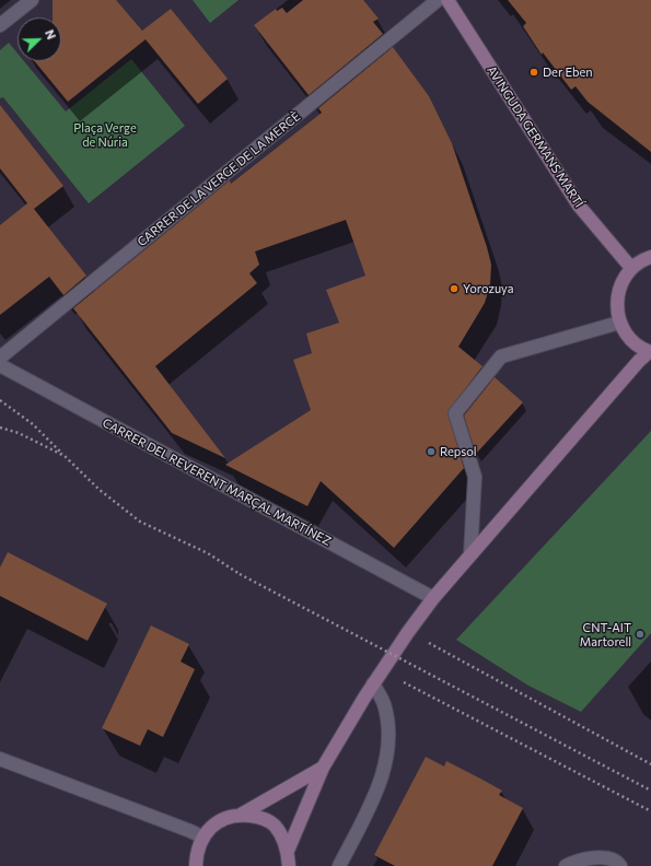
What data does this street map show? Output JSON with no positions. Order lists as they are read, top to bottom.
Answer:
{
  "streets": {
    "main road": ["AVINGUDA GERMANS MARTÍ"],
    "street": ["CARRER DE LA VERGE DE LA MERCÈ", "CARRER DEL REVERENT MARÇAL MARTÍNEZ"]
  },
  "parks": ["Plaça Verge de Núria"],
  "places": [
    "Der Eben",
    "Yorozuya",
    "Repsol",
    "CNT-AIT Martorell"
  ],
  "north": "top right"
}
